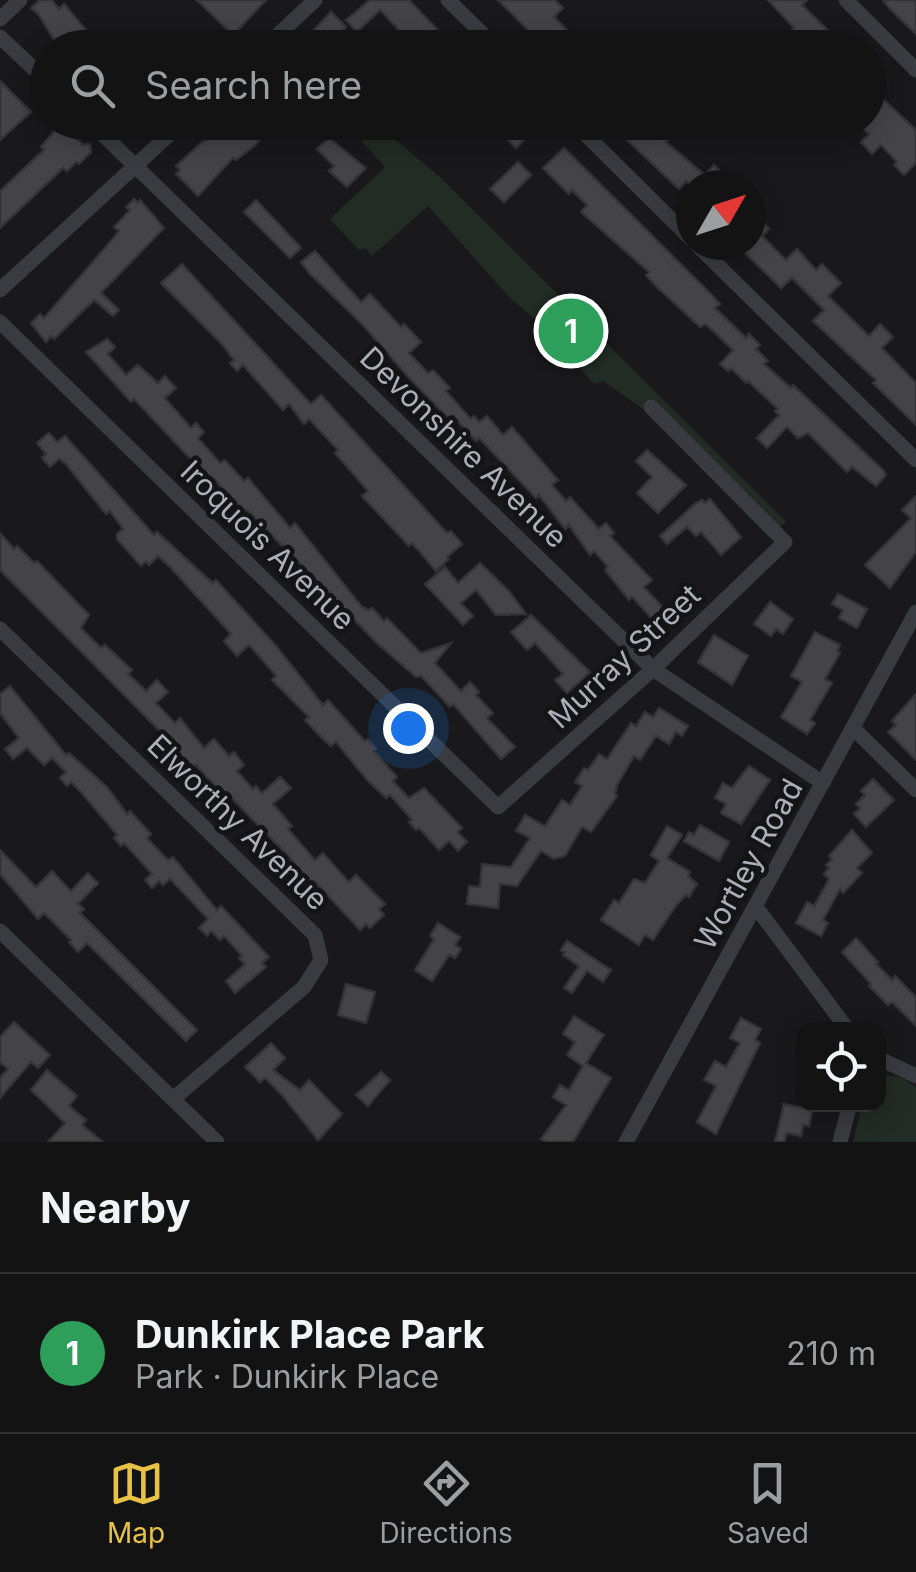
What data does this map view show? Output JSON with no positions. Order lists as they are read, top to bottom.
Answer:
{
  "streets": {
    "street": [
      "Devonshire Avenue",
      "Iroquois Avenue",
      "Murray Street",
      "Elworthy Avenue",
      "Wortley Road"
    ]
  },
  "crossings": [
    ["Devonshire Avenue", "Murray Street"],
    ["Devonshire Avenue", "Wortley Road"],
    ["Iroquois Avenue", "Murray Street"]
  ],
  "north": "top right",
  "page": {
    "search": "Search here",
    "pins": "1",
    "heading": "Nearby",
    "list": [
      {
        "mark": "1",
        "name": "Dunkirk Place Park",
        "note": "Park · Dunkirk Place",
        "value": "210 m"
      }
    ],
    "nav": ["Map", "Directions", "Saved"]
  }
}
